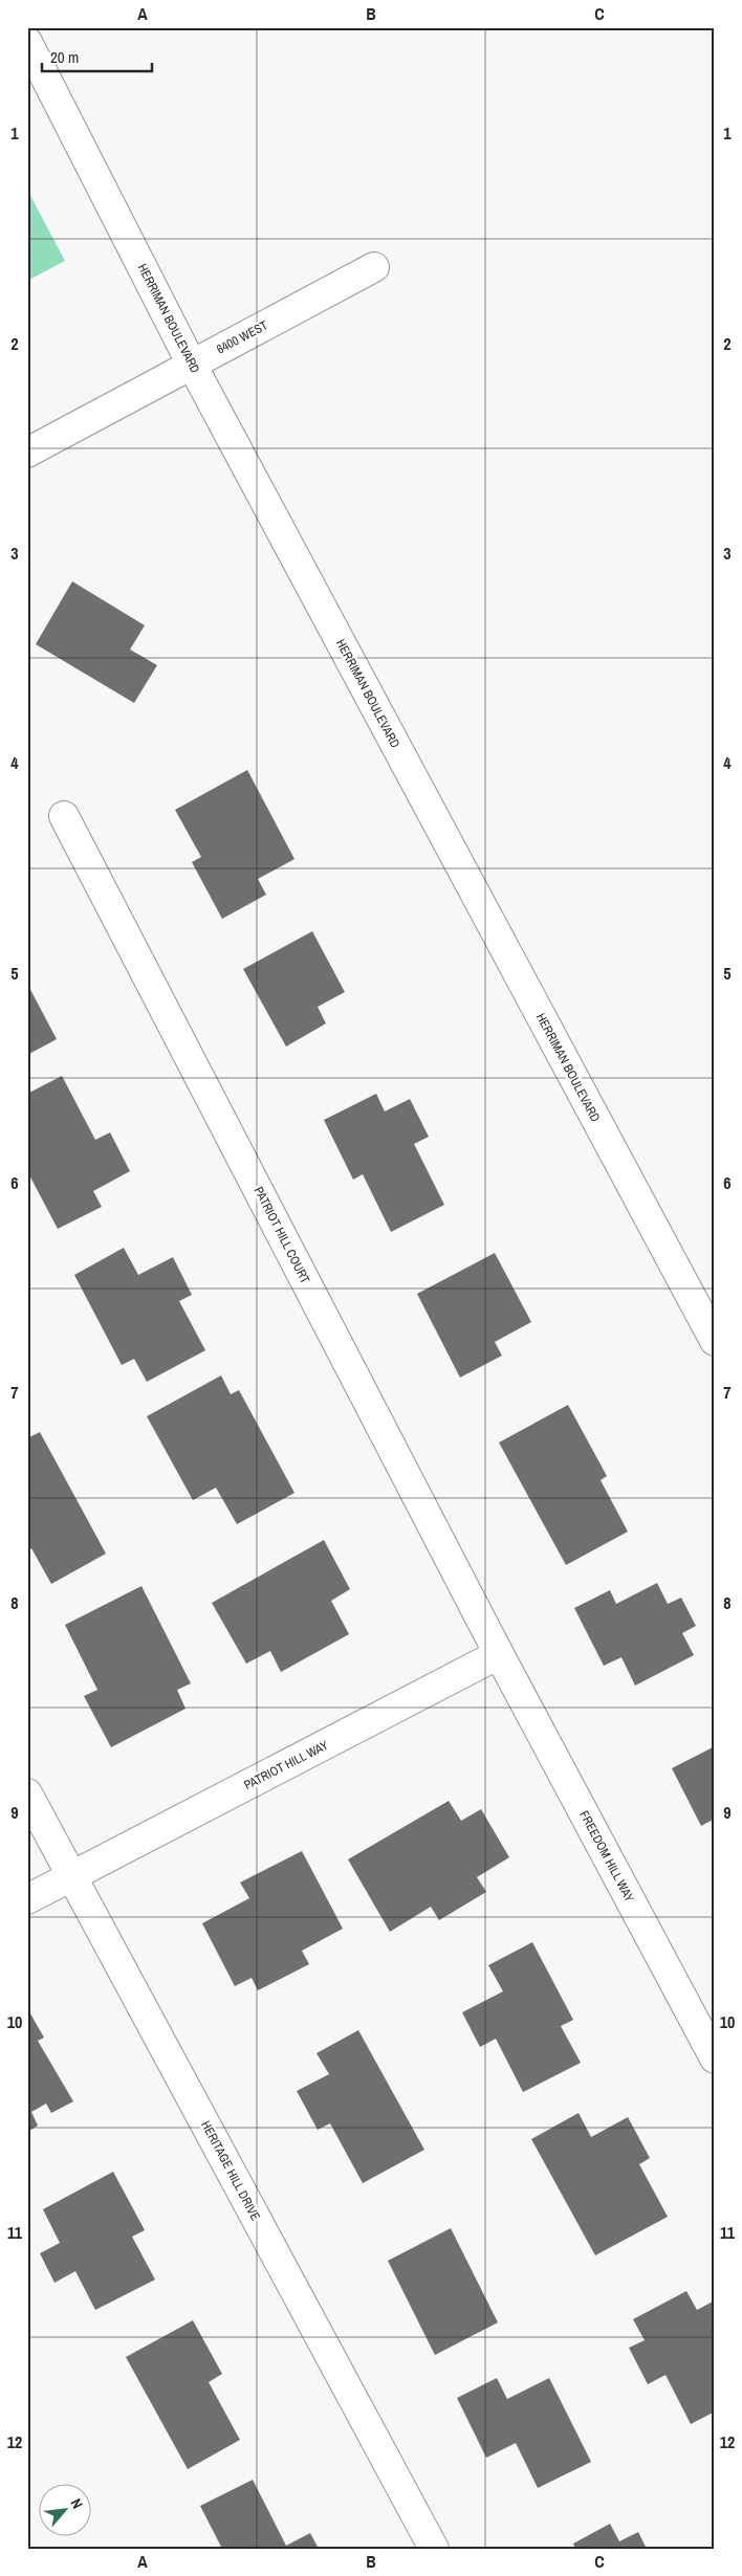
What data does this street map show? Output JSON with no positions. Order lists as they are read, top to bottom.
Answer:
{
  "streets": {
    "street": [
      "HERRIMAN BOULEVARD",
      "6400 WEST",
      "PATRIOT HILL COURT",
      "PATRIOT HILL WAY",
      "FREEDOM HILL WAY",
      "HERITAGE HILL DRIVE"
    ]
  },
  "crossings": [
    ["HERRIMAN BOULEVARD", "6400 WEST"],
    ["PATRIOT HILL COURT", "PATRIOT HILL WAY"],
    ["PATRIOT HILL COURT", "FREEDOM HILL WAY"],
    ["PATRIOT HILL WAY", "FREEDOM HILL WAY"],
    ["PATRIOT HILL WAY", "HERITAGE HILL DRIVE"]
  ],
  "scale_bar": "20 m",
  "north": "top right",
  "grid": {
    "columns": ["A", "B", "C"],
    "rows": [
      "1",
      "2",
      "3",
      "4",
      "5",
      "6",
      "7",
      "8",
      "9",
      "10",
      "11",
      "12"
    ]
  }
}
